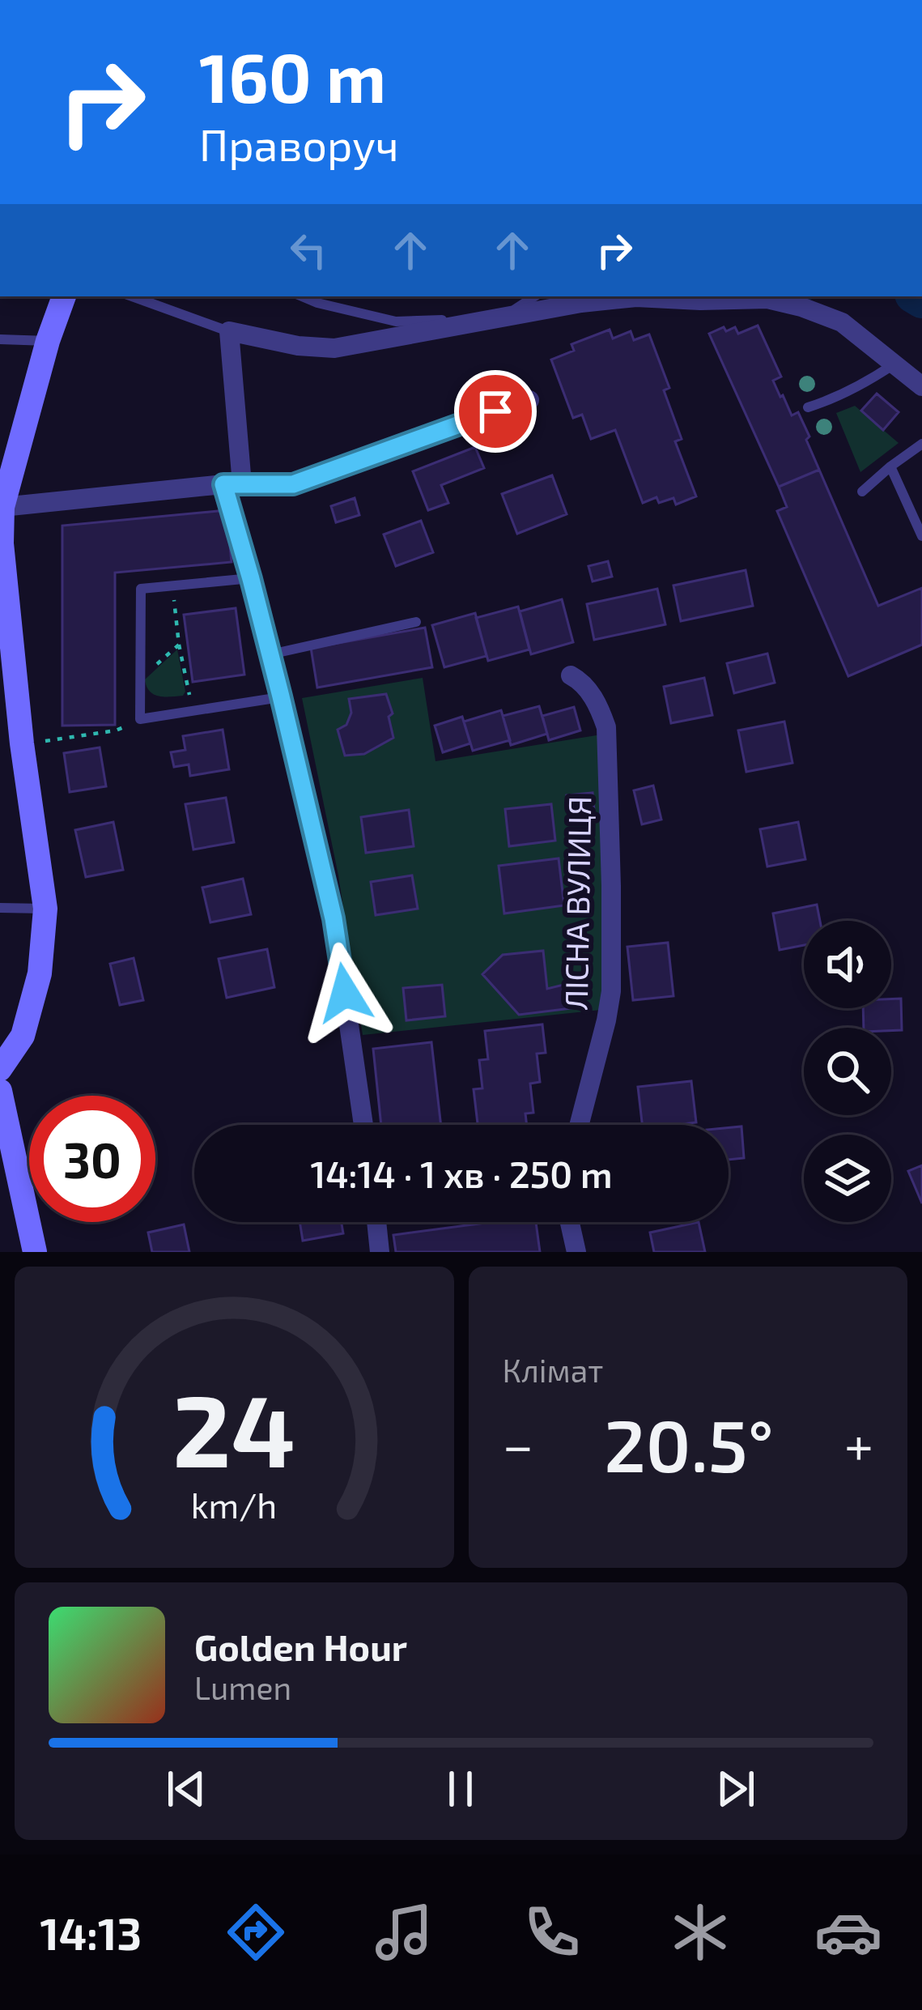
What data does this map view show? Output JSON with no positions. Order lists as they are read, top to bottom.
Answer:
{
  "streets": {
    "street": ["ЛІСНА ВУЛИЦЯ"]
  },
  "page": {
    "turn": ["160 m", "Праворуч"],
    "limit": "30",
    "trip": "14:14 · 1 хв · 250 m",
    "tile": "Клімат",
    "heat": ["−", "20.5°", "+"],
    "song": ["Golden Hour", "Lumen"],
    "tabs": "14:13",
    "gauge": ["24", "km/h"]
  }
}
